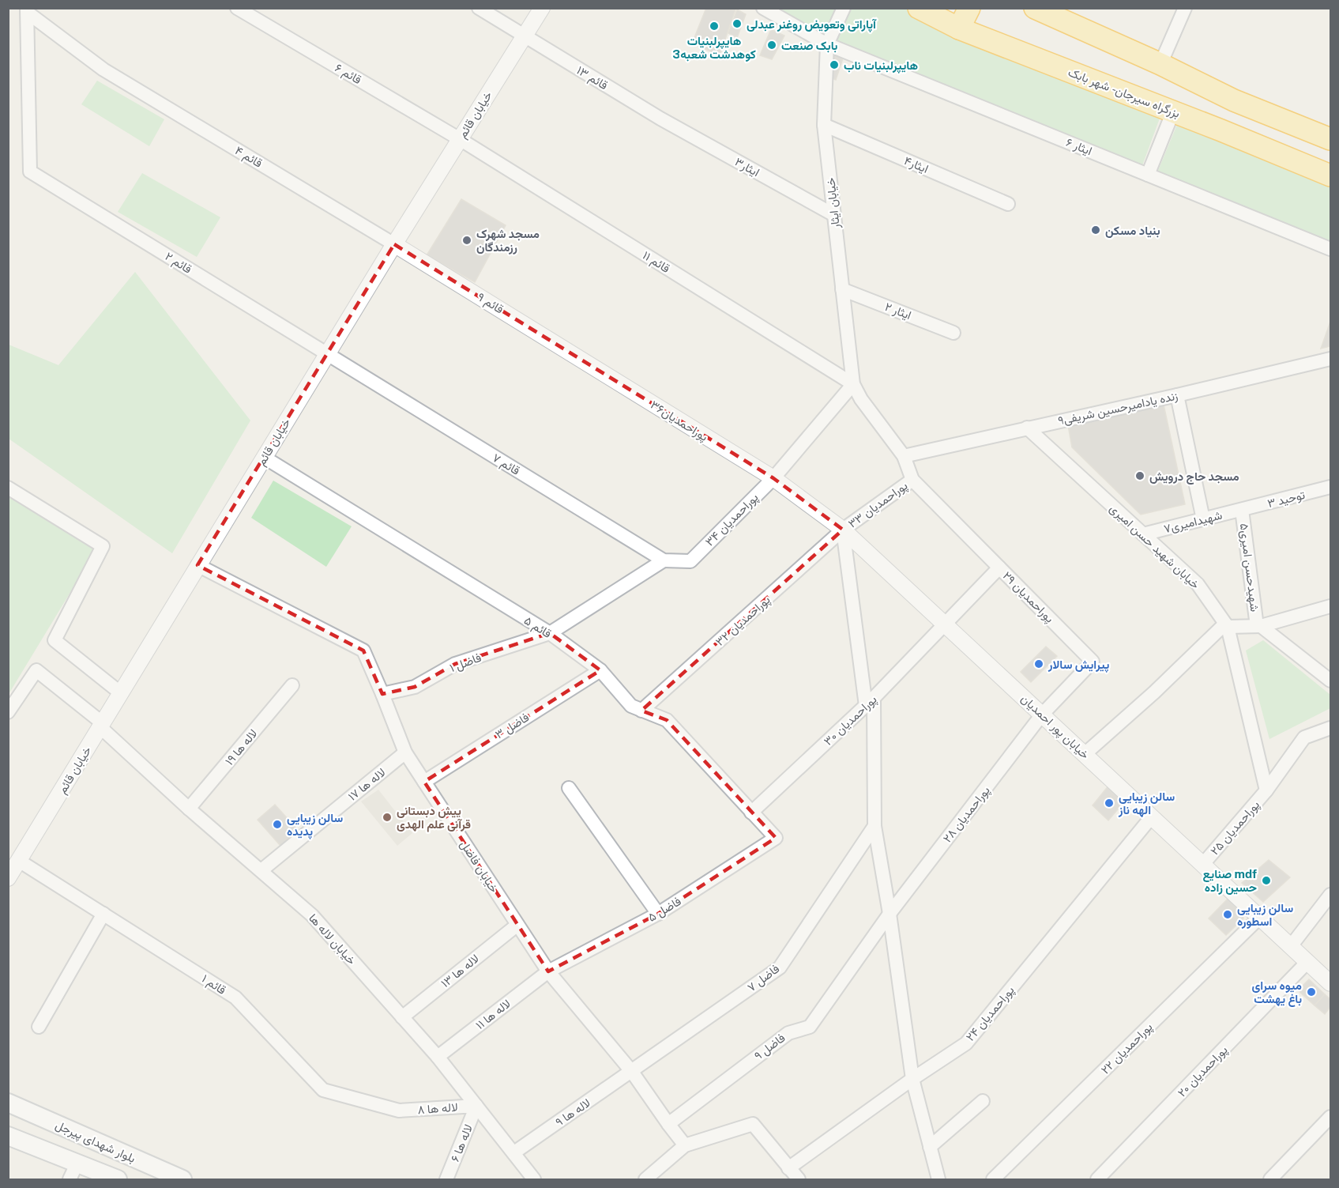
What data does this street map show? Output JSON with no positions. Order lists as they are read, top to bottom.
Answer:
{
  "streets": {
    "highway": ["بزرگراه سیرجان - شهر بابک"],
    "main road": ["بلوار شهدای پیرجل"],
    "street": [
      "قائم ۶",
      "قائم ۱۳",
      "خیابان قائم",
      "ایثار ۶",
      "قائم ۴",
      "ایثار۴",
      "ایثار۳",
      "خیابان ایثار",
      "قائم ۱۱",
      "قائم ۲",
      "قائم ۹",
      "ایثار ۲",
      "زنده یادامیرحسین شریفی۹",
      "پوراحمدیان۳۶",
      "قائم ۷",
      "توحید ۳",
      "پوراحمدیان ۳۳",
      "پوراحمدیان ۳۴",
      "شهیدامیری۷",
      "خیابان شهید حسن امیری",
      "شهیدحسن امیری۵",
      "پوراحمدیان ۲۹",
      "پوراحمدیان ۳۲",
      "قائم ۵",
      "فاضل ۱",
      "پوراحمدیان ۳۰",
      "فاضل ۳",
      "خیابان پور احمدیان",
      "لاله ها ۱۹",
      "لاله ها ۱۷",
      "پوراحمدیان ۲۸",
      "پوراحمدیان ۲۵",
      "خیابان فاضل",
      "فاضل ۵",
      "خیابان لاله ها",
      "لاله ها ۱۳",
      "فاضل ۷",
      "قائم ۱",
      "پوراحمدیان ۲۴",
      "لاله ها ۱۱",
      "فاضل ۹",
      "پوراحمدیان ۲۲",
      "پوراحمدیان ۲۰",
      "لاله ها ۸",
      "لاله ها ۹",
      "لاله ها ۶"
    ]
  },
  "crossings": [
    ["قائم ۶", "خیابان قائم"],
    ["قائم ۶", "قائم ۱۱"],
    ["قائم ۱۳", "خیابان قائم"],
    ["قائم ۱۳", "ایثار۳"],
    ["خیابان قائم", "قائم ۴"],
    ["خیابان قائم", "قائم ۱۱"],
    ["خیابان قائم", "قائم ۲"],
    ["خیابان قائم", "قائم ۹"],
    ["خیابان قائم", "قائم ۷"],
    ["خیابان قائم", "قائم ۵"],
    ["خیابان قائم", "خیابان فاضل"],
    ["خیابان قائم", "خیابان لاله ها"],
    ["خیابان قائم", "قائم ۱"],
    ["ایثار ۶", "خیابان ایثار"],
    ["قائم ۴", "قائم ۲"],
    ["قائم ۴", "قائم ۹"],
    ["ایثار۴", "خیابان ایثار"],
    ["ایثار۳", "خیابان ایثار"],
    ["خیابان ایثار", "قائم ۱۱"],
    ["خیابان ایثار", "ایثار ۲"],
    ["خیابان ایثار", "زنده یادامیرحسین شریفی۹"],
    ["خیابان ایثار", "پوراحمدیان ۳۳"],
    ["خیابان ایثار", "پوراحمدیان ۳۴"],
    ["خیابان ایثار", "پوراحمدیان ۲۹"],
    ["قائم ۱۱", "پوراحمدیان ۳۴"],
    ["قائم ۲", "قائم ۷"],
    ["قائم ۹", "پوراحمدیان۳۶"],
    ["زنده یادامیرحسین شریفی۹", "خیابان شهید حسن امیری"],
    ["پوراحمدیان۳۶", "پوراحمدیان ۳۴"],
    ["پوراحمدیان۳۶", "خیابان پور احمدیان"],
    ["قائم ۷", "پوراحمدیان ۳۴"],
    ["قائم ۷", "فاضل ۱"],
    ["توحید ۳", "شهیدامیری۷"],
    ["توحید ۳", "شهیدحسن امیری۵"],
    ["پوراحمدیان ۳۳", "پوراحمدیان ۲۹"],
    ["پوراحمدیان ۳۳", "پوراحمدیان ۳۲"],
    ["پوراحمدیان ۳۳", "خیابان پور احمدیان"],
    ["پوراحمدیان ۳۴", "خیابان پور احمدیان"],
    ["شهیدامیری۷", "خیابان شهید حسن امیری"],
    ["شهیدامیری۷", "شهیدحسن امیری۵"],
    ["پوراحمدیان ۲۹", "پوراحمدیان ۳۰"],
    ["پوراحمدیان ۲۹", "خیابان پور احمدیان"],
    ["پوراحمدیان ۲۹", "پوراحمدیان ۲۸"],
    ["پوراحمدیان ۳۲", "قائم ۵"],
    ["پوراحمدیان ۳۲", "خیابان پور احمدیان"],
    ["قائم ۵", "فاضل ۱"],
    ["قائم ۵", "پوراحمدیان ۳۰"],
    ["قائم ۵", "فاضل ۳"],
    ["قائم ۵", "فاضل ۵"],
    ["فاضل ۱", "خیابان فاضل"],
    ["پوراحمدیان ۳۰", "خیابان پور احمدیان"],
    ["فاضل ۳", "خیابان فاضل"],
    ["خیابان پور احمدیان", "پوراحمدیان ۲۸"],
    ["خیابان پور احمدیان", "پوراحمدیان ۲۵"],
    ["خیابان پور احمدیان", "پوراحمدیان ۲۴"],
    ["خیابان پور احمدیان", "پوراحمدیان ۲۲"],
    ["خیابان پور احمدیان", "پوراحمدیان ۲۰"],
    ["لاله ها ۱۹", "خیابان لاله ها"],
    ["لاله ها ۱۷", "خیابان فاضل"],
    ["لاله ها ۱۷", "خیابان لاله ها"],
    ["پوراحمدیان ۲۸", "فاضل ۹"],
    ["خیابان فاضل", "فاضل ۵"],
    ["خیابان فاضل", "لاله ها ۱۳"],
    ["خیابان فاضل", "فاضل ۷"],
    ["خیابان فاضل", "لاله ها ۱۱"],
    ["خیابان فاضل", "فاضل ۹"],
    ["خیابان فاضل", "لاله ها ۹"],
    ["فاضل ۵", "لاله ها ۱۱"],
    ["خیابان لاله ها", "لاله ها ۱۳"],
    ["خیابان لاله ها", "لاله ها ۱۱"],
    ["خیابان لاله ها", "لاله ها ۸"],
    ["خیابان لاله ها", "لاله ها ۹"],
    ["خیابان لاله ها", "لاله ها ۶"],
    ["فاضل ۷", "لاله ها ۹"],
    ["قائم ۱", "لاله ها ۸"],
    ["لاله ها ۸", "لاله ها ۶"]
  ],
  "places": [
    "آپاراتی وتعویض روغنر عبدلی",
    "هایپرلبنیات کوهدشت شعبه3",
    "بابک صنعت",
    "هایپرلبنیات ناب",
    "بنیاد مسکن",
    "مسجد شهرک رزمندگان",
    "مسجد حاج درویش",
    "پیرایش سالار",
    "سالن زیبایی الهه ناز",
    "پیش دبستانی قرآنی علم الهدی",
    "سالن زیبایی پدیده",
    "صنایع mdf حسین زاده",
    "سالن زیبایی اسطوره",
    "میوه سرای باغ یهشت"
  ]
}
